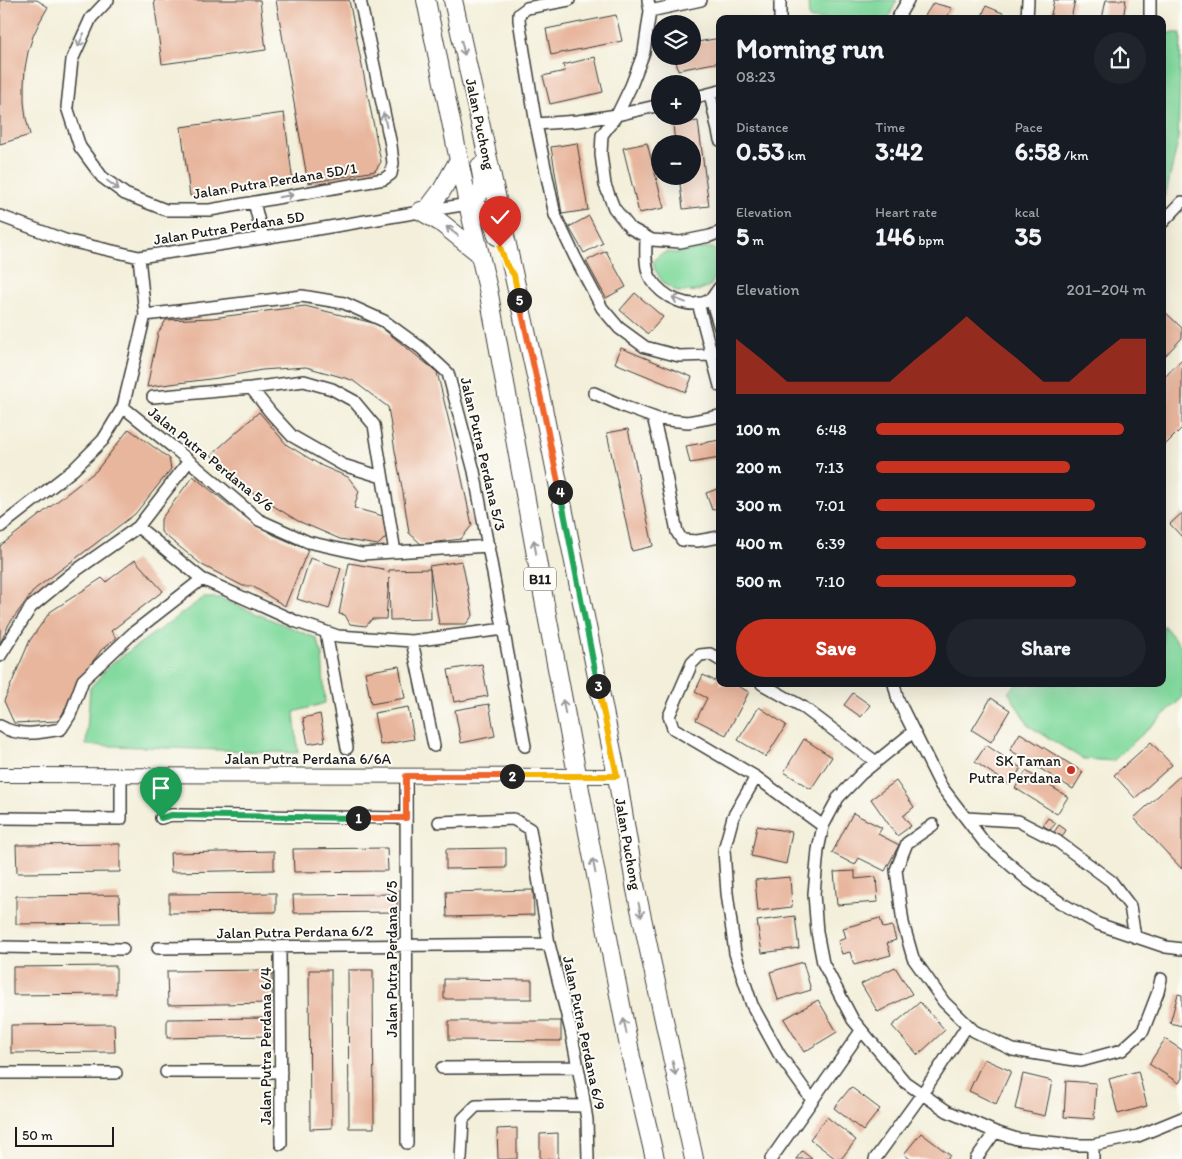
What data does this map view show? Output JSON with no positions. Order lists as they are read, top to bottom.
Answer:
{
  "streets": {
    "main road": ["Jalan Puchong", "B11"],
    "street": [
      "Jalan Putra Perdana 5D/1",
      "Jalan Putra Perdana 5D",
      "Jalan Putra Perdana 5/3",
      "Jalan Putra Perdana 5/6",
      "Jalan Putra Perdana 6/6A",
      "Jalan Putra Perdana 6/2",
      "Jalan Putra Perdana 6/5",
      "Jalan Putra Perdana 6/9",
      "Jalan Putra Perdana 6/4"
    ]
  },
  "crossings": [
    ["Jalan Puchong", "Jalan Putra Perdana 5D"],
    ["Jalan Puchong", "Jalan Putra Perdana 6/6A"],
    ["Jalan Putra Perdana 5/3", "Jalan Putra Perdana 5/6"],
    ["Jalan Putra Perdana 6/6A", "Jalan Putra Perdana 6/5"],
    ["Jalan Putra Perdana 6/2", "Jalan Putra Perdana 6/5"],
    ["Jalan Putra Perdana 6/2", "Jalan Putra Perdana 6/9"],
    ["Jalan Putra Perdana 6/2", "Jalan Putra Perdana 6/4"]
  ],
  "places": ["SK Taman Putra Perdana"],
  "scale_bar": "50 m",
  "page": {
    "map_buttons": ["+", "−"],
    "heading": ["Morning run", "08:23"],
    "stats": [
      ["Distance", "0.53 km"],
      ["Time", "3:42"],
      ["Pace", "6:58 /km"],
      ["Elevation", "5 m"],
      ["Heart rate", "146 bpm"],
      ["kcal", "35"]
    ],
    "chart": ["Elevation", "201–204 m"],
    "pins": [
      "5",
      "4",
      "3",
      "2",
      "1"
    ],
    "list": [
      {
        "name": "100 m",
        "note": "6:48"
      },
      {
        "name": "200 m",
        "note": "7:13"
      },
      {
        "name": "300 m",
        "note": "7:01"
      },
      {
        "name": "400 m",
        "note": "6:39"
      },
      {
        "name": "500 m",
        "note": "7:10"
      }
    ],
    "buttons": ["Save", "Share"],
    "scale": "50 m"
  }
}
